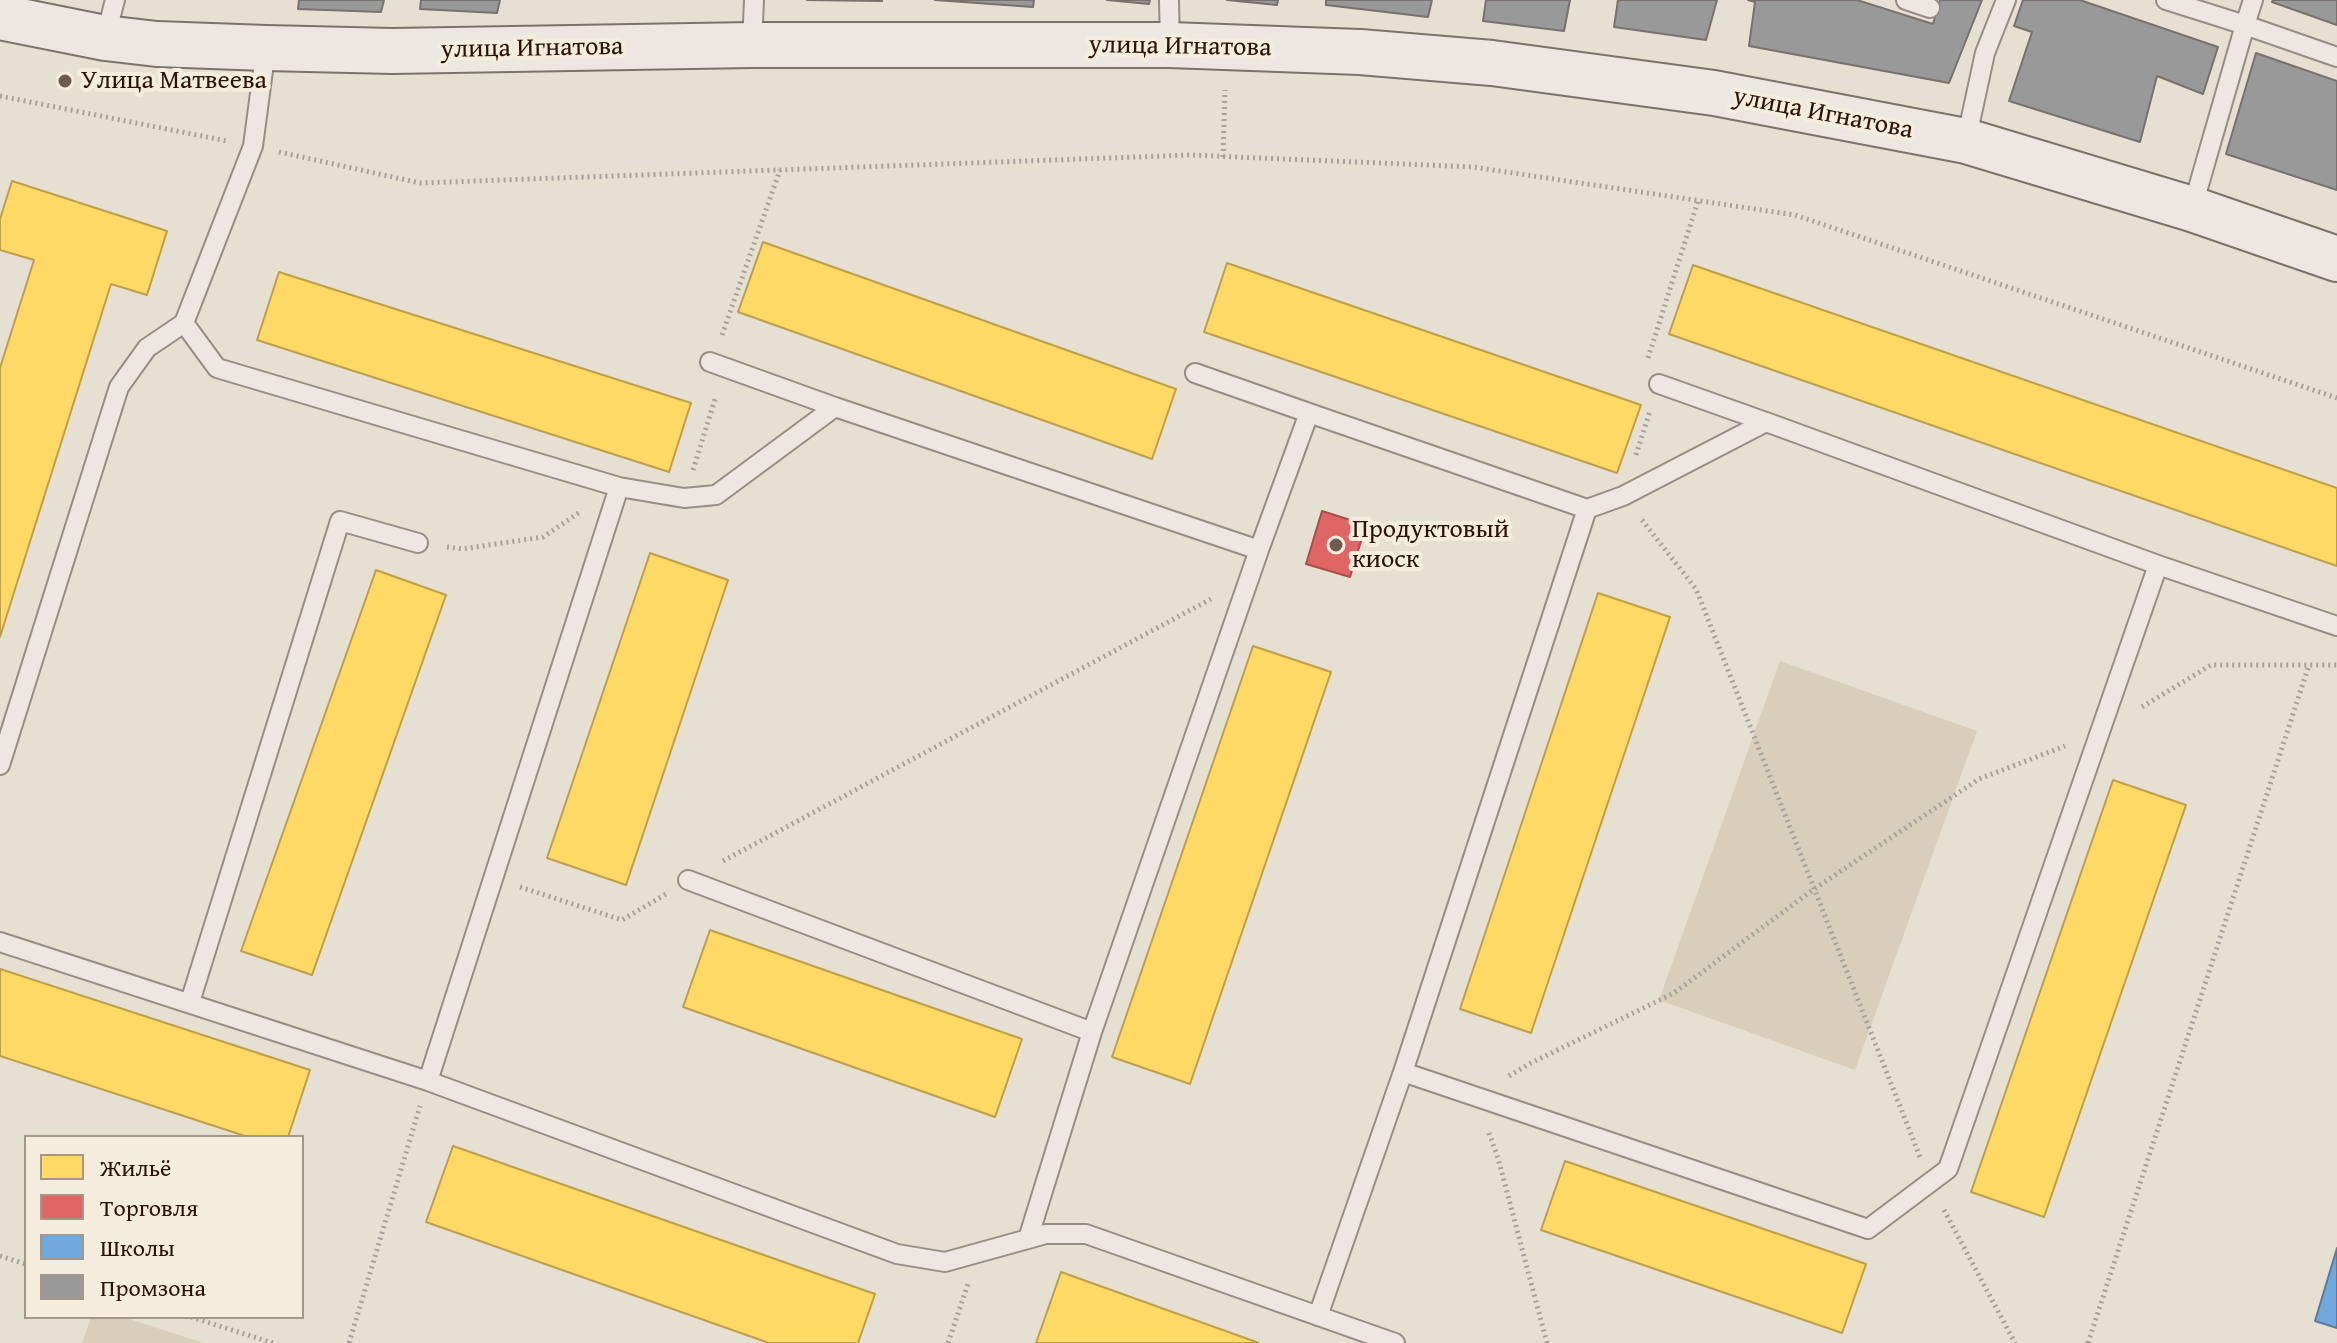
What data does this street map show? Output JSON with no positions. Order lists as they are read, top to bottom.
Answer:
{
  "streets": {
    "main road": ["улица Игнатова"]
  },
  "places": ["Улица Матвеева", "Продуктовый киоск"],
  "legend": [
    "Жильё",
    "Торговля",
    "Школы",
    "Промзона"
  ]
}
